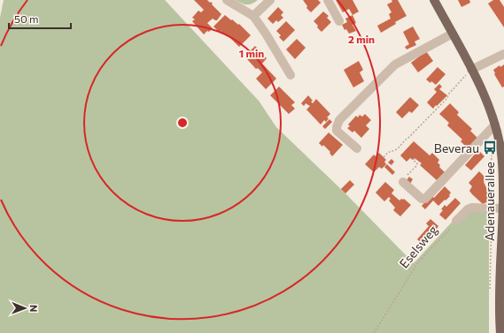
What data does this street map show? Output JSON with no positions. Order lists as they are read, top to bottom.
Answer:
{
  "streets": {
    "main road": ["Adenauerallee"],
    "path": ["Eselsweg"]
  },
  "places": {
    "bus stop": ["Beverau"]
  },
  "scale_bar": "50 m",
  "north": "right",
  "rings": ["2 min", "1 min"]
}
